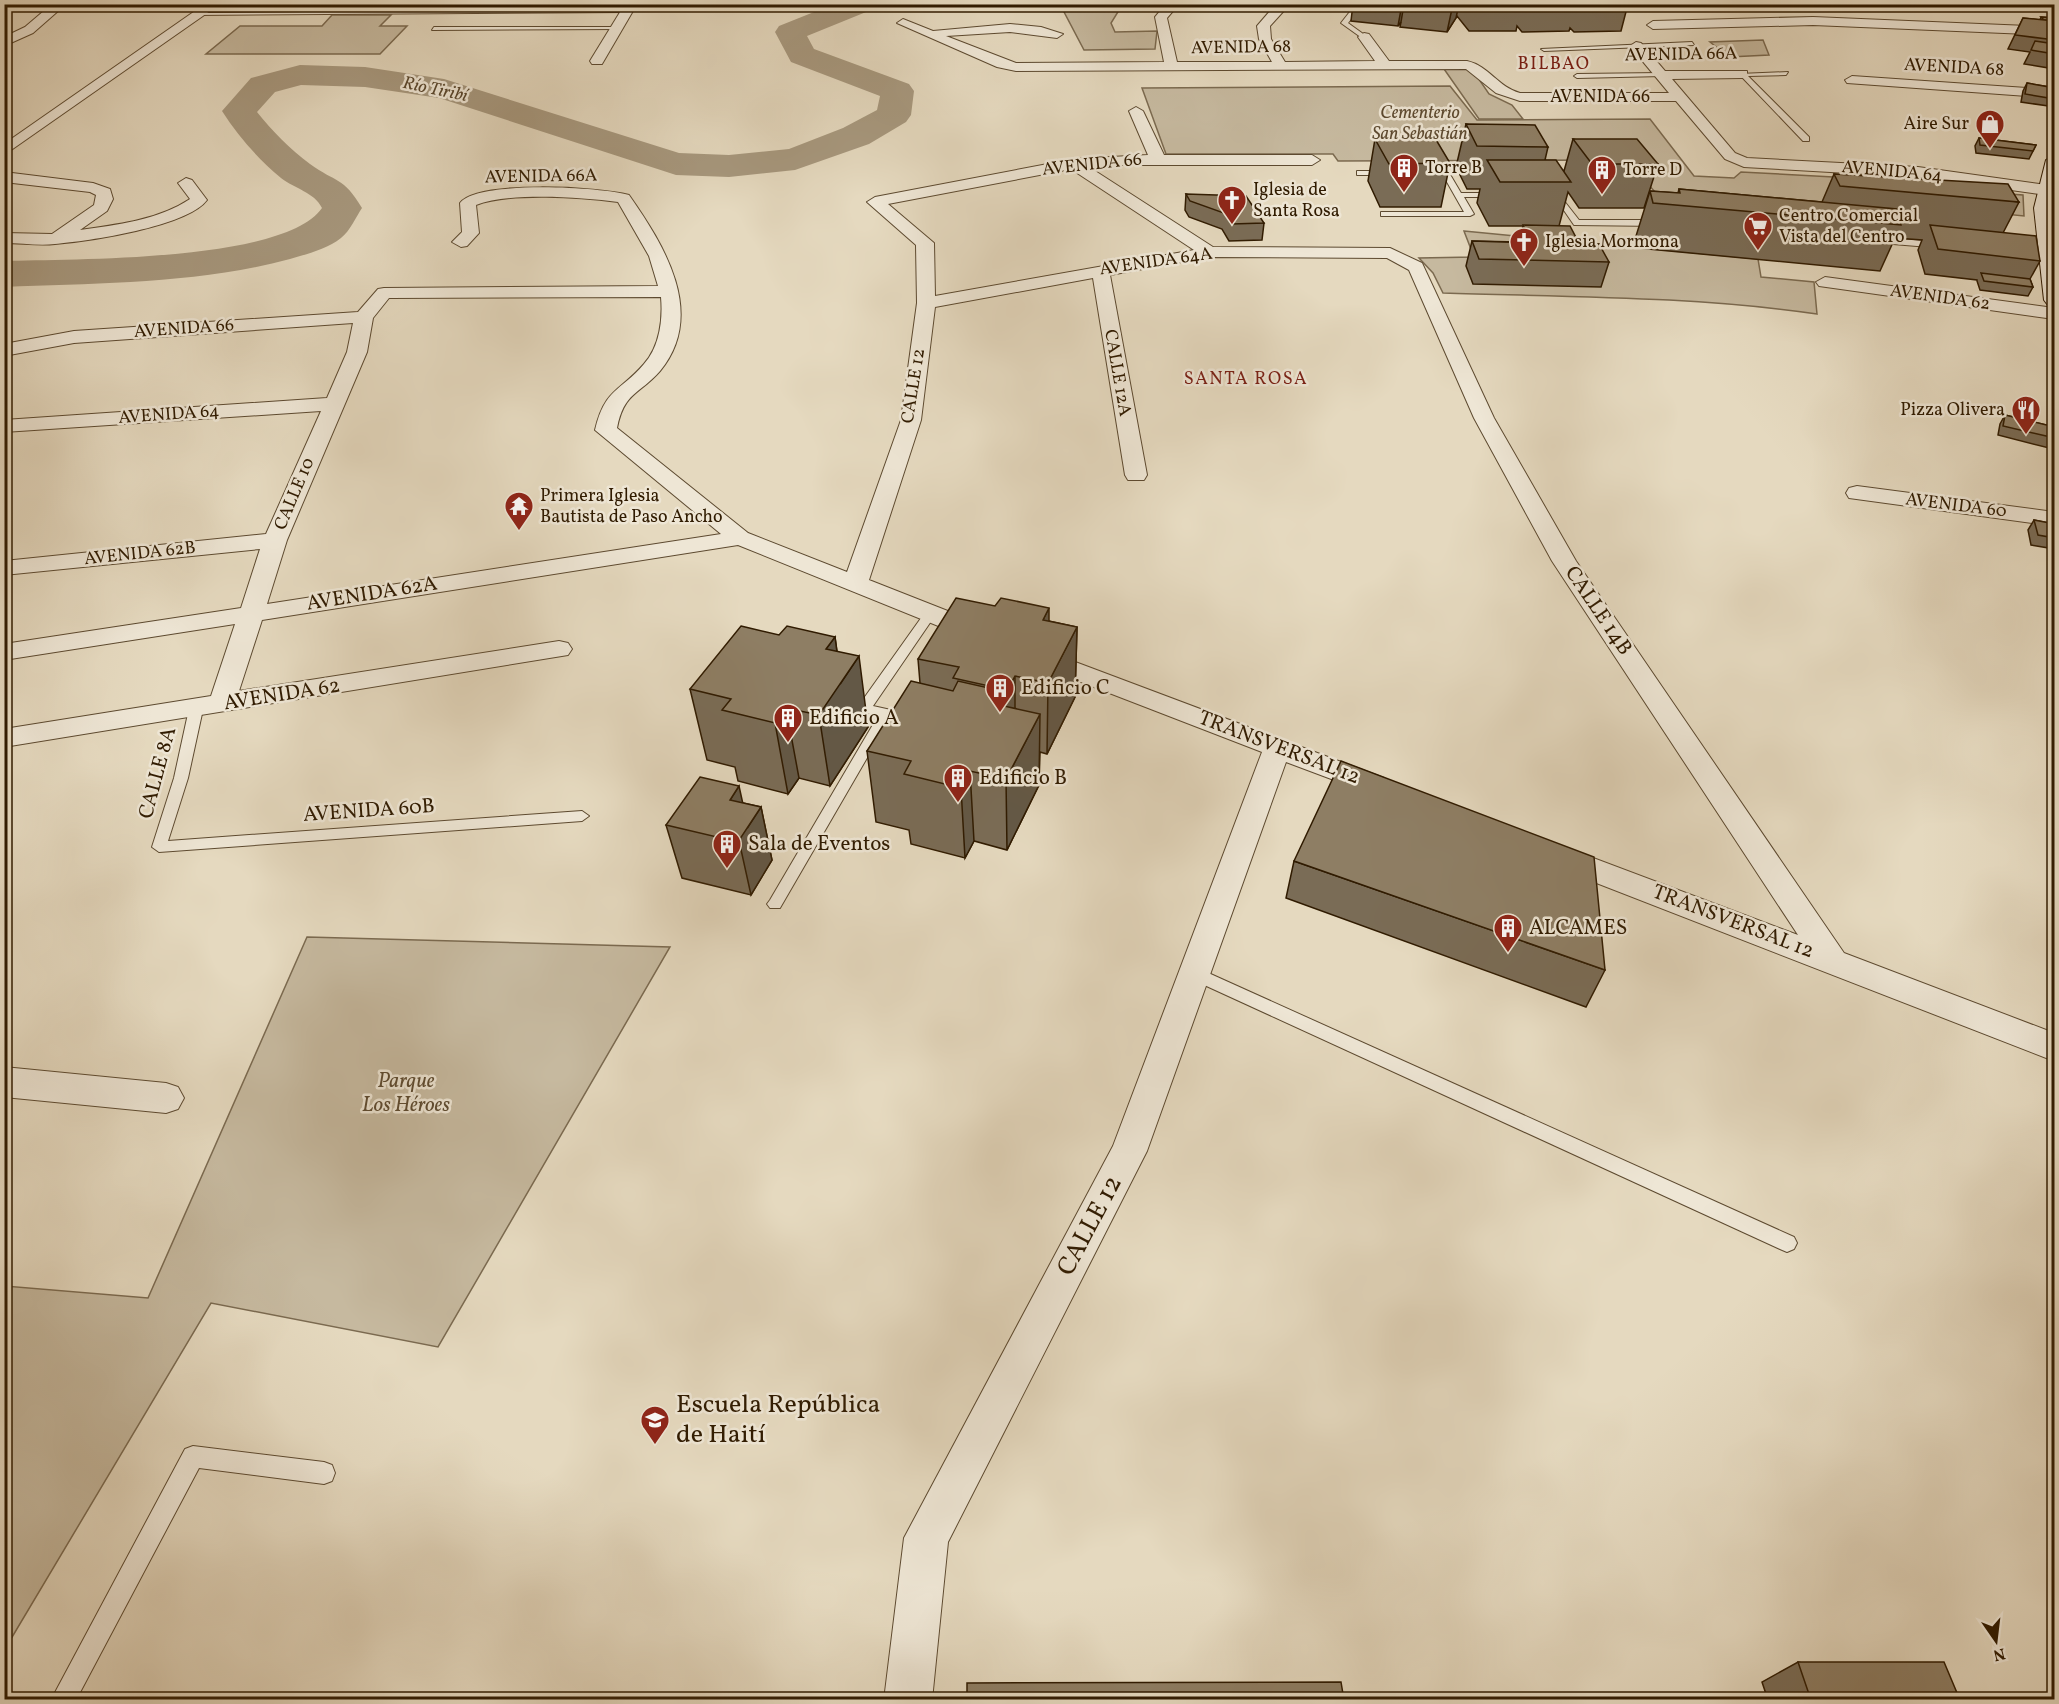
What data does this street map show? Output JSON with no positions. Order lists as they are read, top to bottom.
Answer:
{
  "streets": {
    "street": [
      "AVENIDA 68",
      "AVENIDA 66A",
      "AVENIDA 66",
      "AVENIDA 64",
      "AVENIDA 64A",
      "AVENIDA 62",
      "CALLE 12A",
      "CALLE 12",
      "CALLE 10",
      "AVENIDA 60",
      "AVENIDA 62B",
      "AVENIDA 62A",
      "CALLE 14B",
      "TRANSVERSAL 12"
    ],
    "lane": ["CALLE 8A", "AVENIDA 60B"]
  },
  "crossings": [
    ["AVENIDA 68", "AVENIDA 66"],
    ["AVENIDA 66A", "CALLE 10"],
    ["AVENIDA 66", "AVENIDA 64"],
    ["AVENIDA 66", "CALLE 12"],
    ["AVENIDA 66", "CALLE 10"],
    ["AVENIDA 64", "CALLE 10"],
    ["AVENIDA 64A", "CALLE 12A"],
    ["AVENIDA 64A", "CALLE 12"],
    ["AVENIDA 64A", "CALLE 14B"],
    ["AVENIDA 62", "CALLE 10"],
    ["AVENIDA 62", "CALLE 8A"],
    ["CALLE 12", "TRANSVERSAL 12"],
    ["CALLE 10", "AVENIDA 62B"],
    ["CALLE 10", "AVENIDA 62A"],
    ["AVENIDA 62A", "TRANSVERSAL 12"],
    ["CALLE 14B", "TRANSVERSAL 12"],
    ["CALLE 8A", "AVENIDA 60B"]
  ],
  "districts": ["BILBAO", "SANTA ROSA"],
  "water": ["Río Tiribí"],
  "parks": ["Cementerio San Sebastián", "Parque Los Héroes"],
  "places": {
    "shop": ["Aire Sur"],
    "building": [
      "Torre B",
      "Torre D",
      "Edificio C",
      "Edificio A",
      "Edificio B",
      "Sala de Eventos",
      "ALCAMES"
    ],
    "church": ["Iglesia de Santa Rosa", "Iglesia Mormona"],
    "supermarket": ["Centro Comercial Vista del Centro"],
    "restaurant": ["Pizza Olivera"],
    "temple": ["Primera Iglesia Bautista de Paso Ancho"],
    "school or university": ["Escuela República de Haití"]
  },
  "north": "bottom"
}
